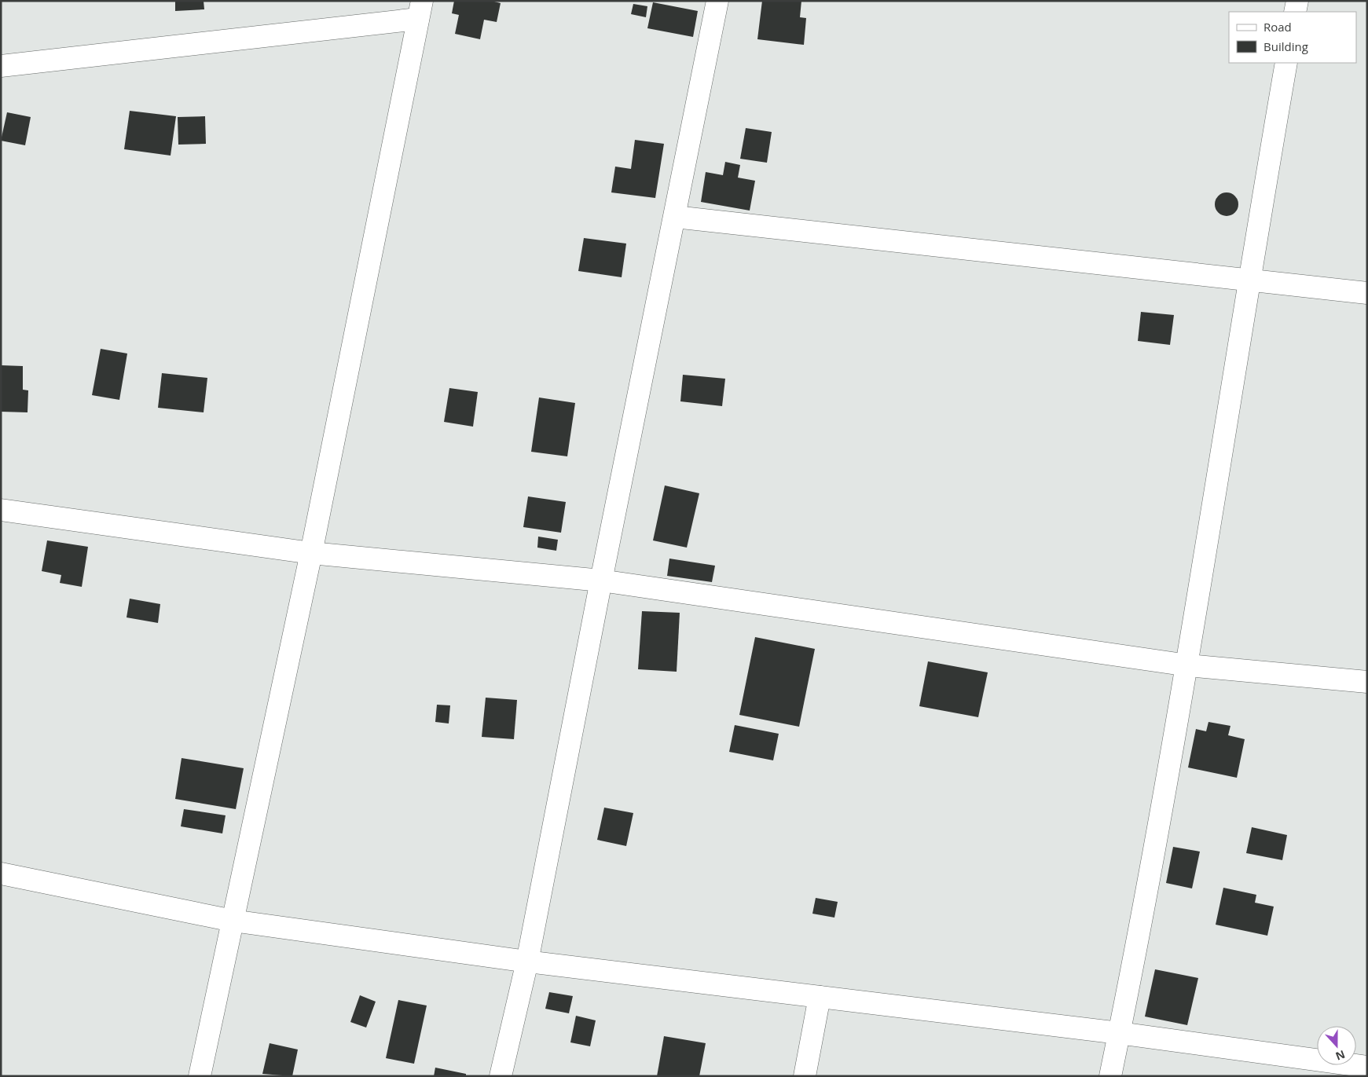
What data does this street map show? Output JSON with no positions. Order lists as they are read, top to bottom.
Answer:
{
  "legend": ["Road", "Building"],
  "north": "bottom"
}
